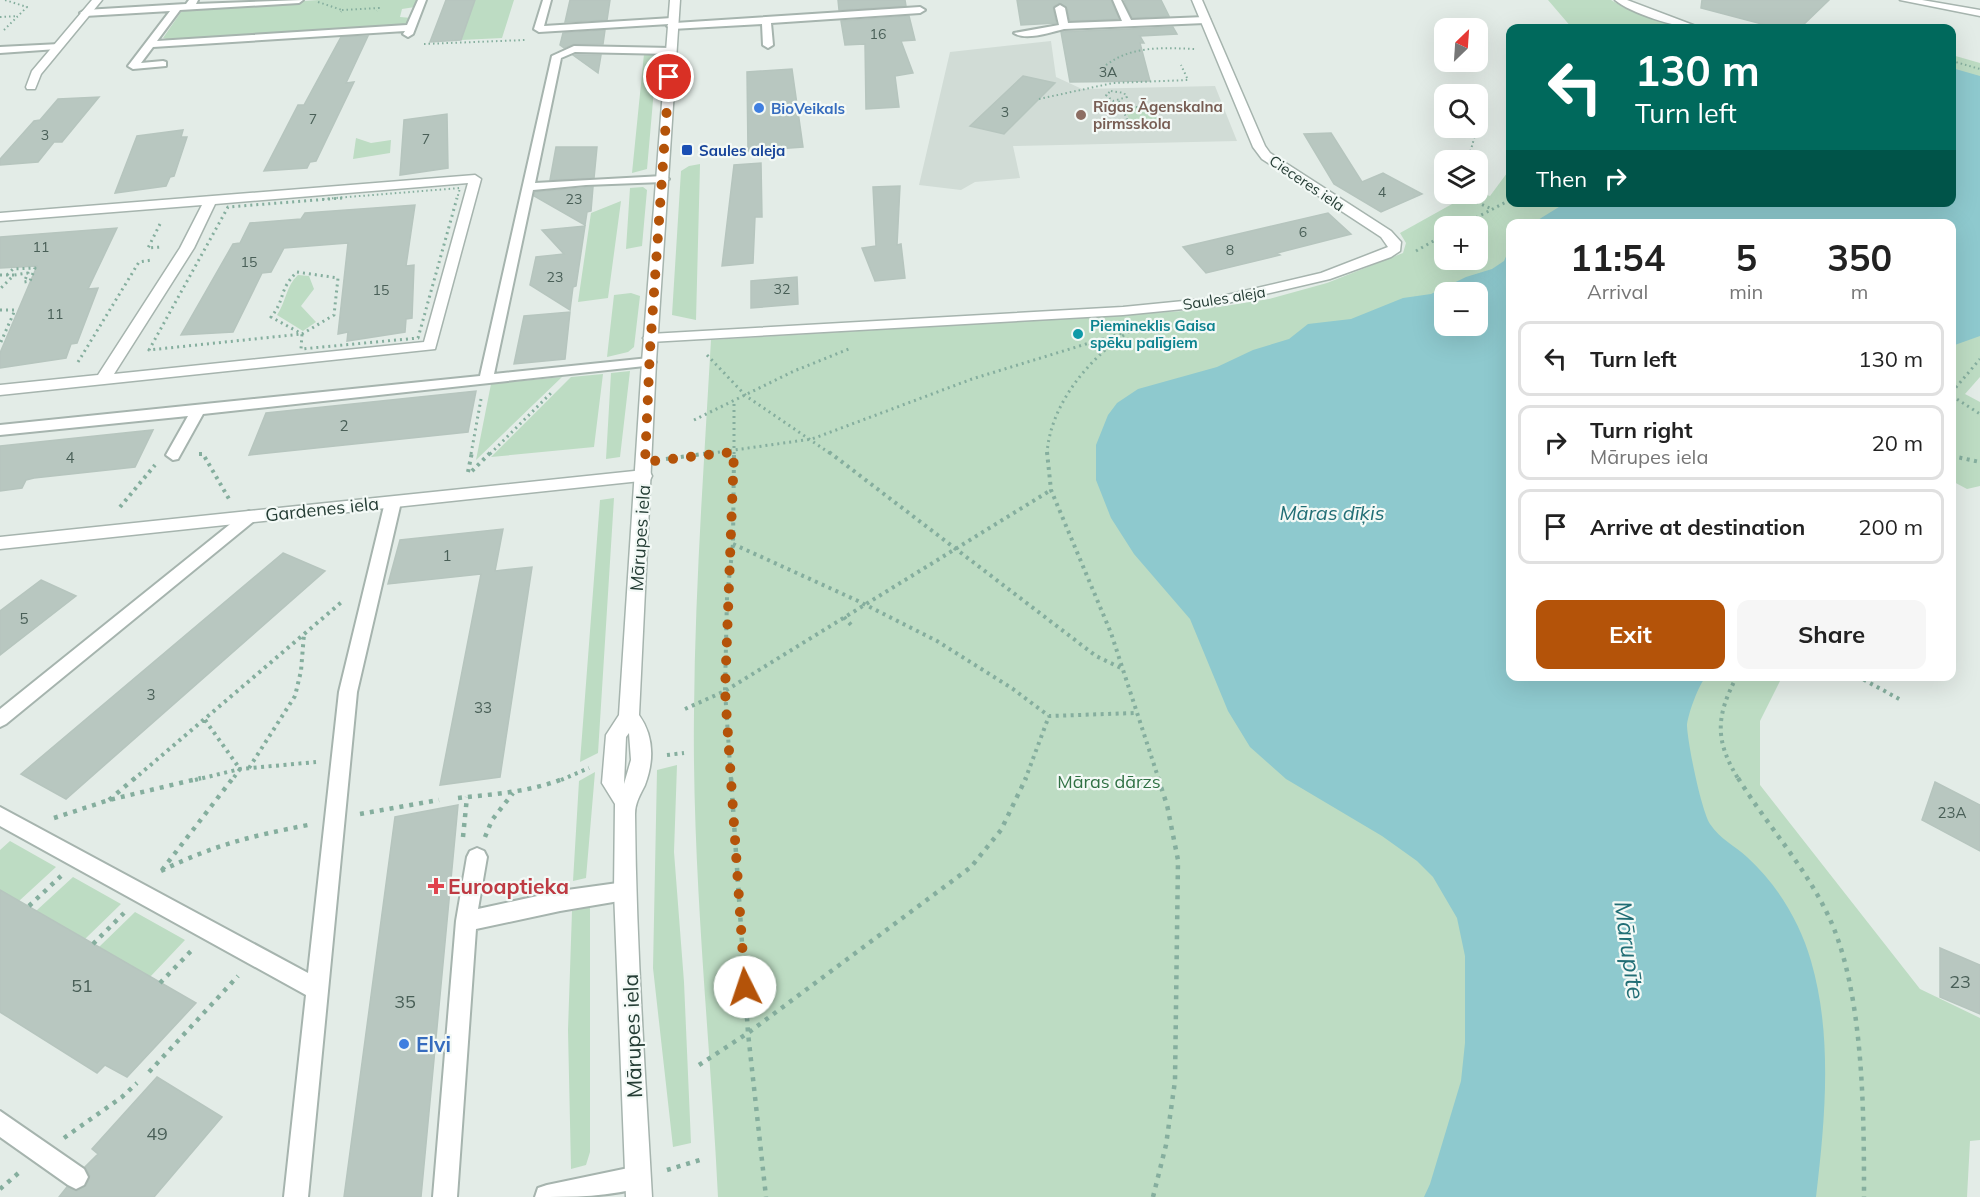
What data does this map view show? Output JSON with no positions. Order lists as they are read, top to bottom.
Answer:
{
  "streets": {
    "street": [
      "Cieceres iela",
      "Saules aleja",
      "Gardenes iela",
      "Mārupes iela"
    ]
  },
  "crossings": [
    ["Cieceres iela", "Saules aleja"],
    ["Saules aleja", "Mārupes iela"],
    ["Gardenes iela", "Mārupes iela"]
  ],
  "water": ["Māras dīķis", "Mārupīte"],
  "parks": ["Māras dārzs"],
  "places": {
    "other": [
      "BioVeikals",
      "Rīgas Āgenskalna pirmsskola",
      "Piemineklis Gaisa spēku palīgiem",
      "Elvi"
    ],
    "transit": ["Saules aleja"],
    "health": ["Euroaptieka"]
  },
  "house_numbers": [
    "16",
    "3A",
    "3",
    "7",
    "3",
    "7",
    "4",
    "23",
    "6",
    "11",
    "8",
    "15",
    "23",
    "32",
    "15",
    "11",
    "2",
    "4",
    "1",
    "5",
    "3",
    "33",
    "23A",
    "23",
    "51",
    "35",
    "49"
  ],
  "north": "top right",
  "page": {
    "map_buttons": ["+", "−"],
    "turn": ["130 m", "Turn left"],
    "then": "Then",
    "eta": [
      "11:54",
      "Arrival",
      "5",
      "min",
      "350",
      "m"
    ],
    "list": [
      {
        "name": "Turn left",
        "value": "130 m"
      },
      {
        "name": "Turn right",
        "note": "Mārupes iela",
        "value": "20 m"
      },
      {
        "name": "Arrive at destination",
        "value": "200 m"
      }
    ],
    "buttons": ["Exit", "Share"]
  }
}
